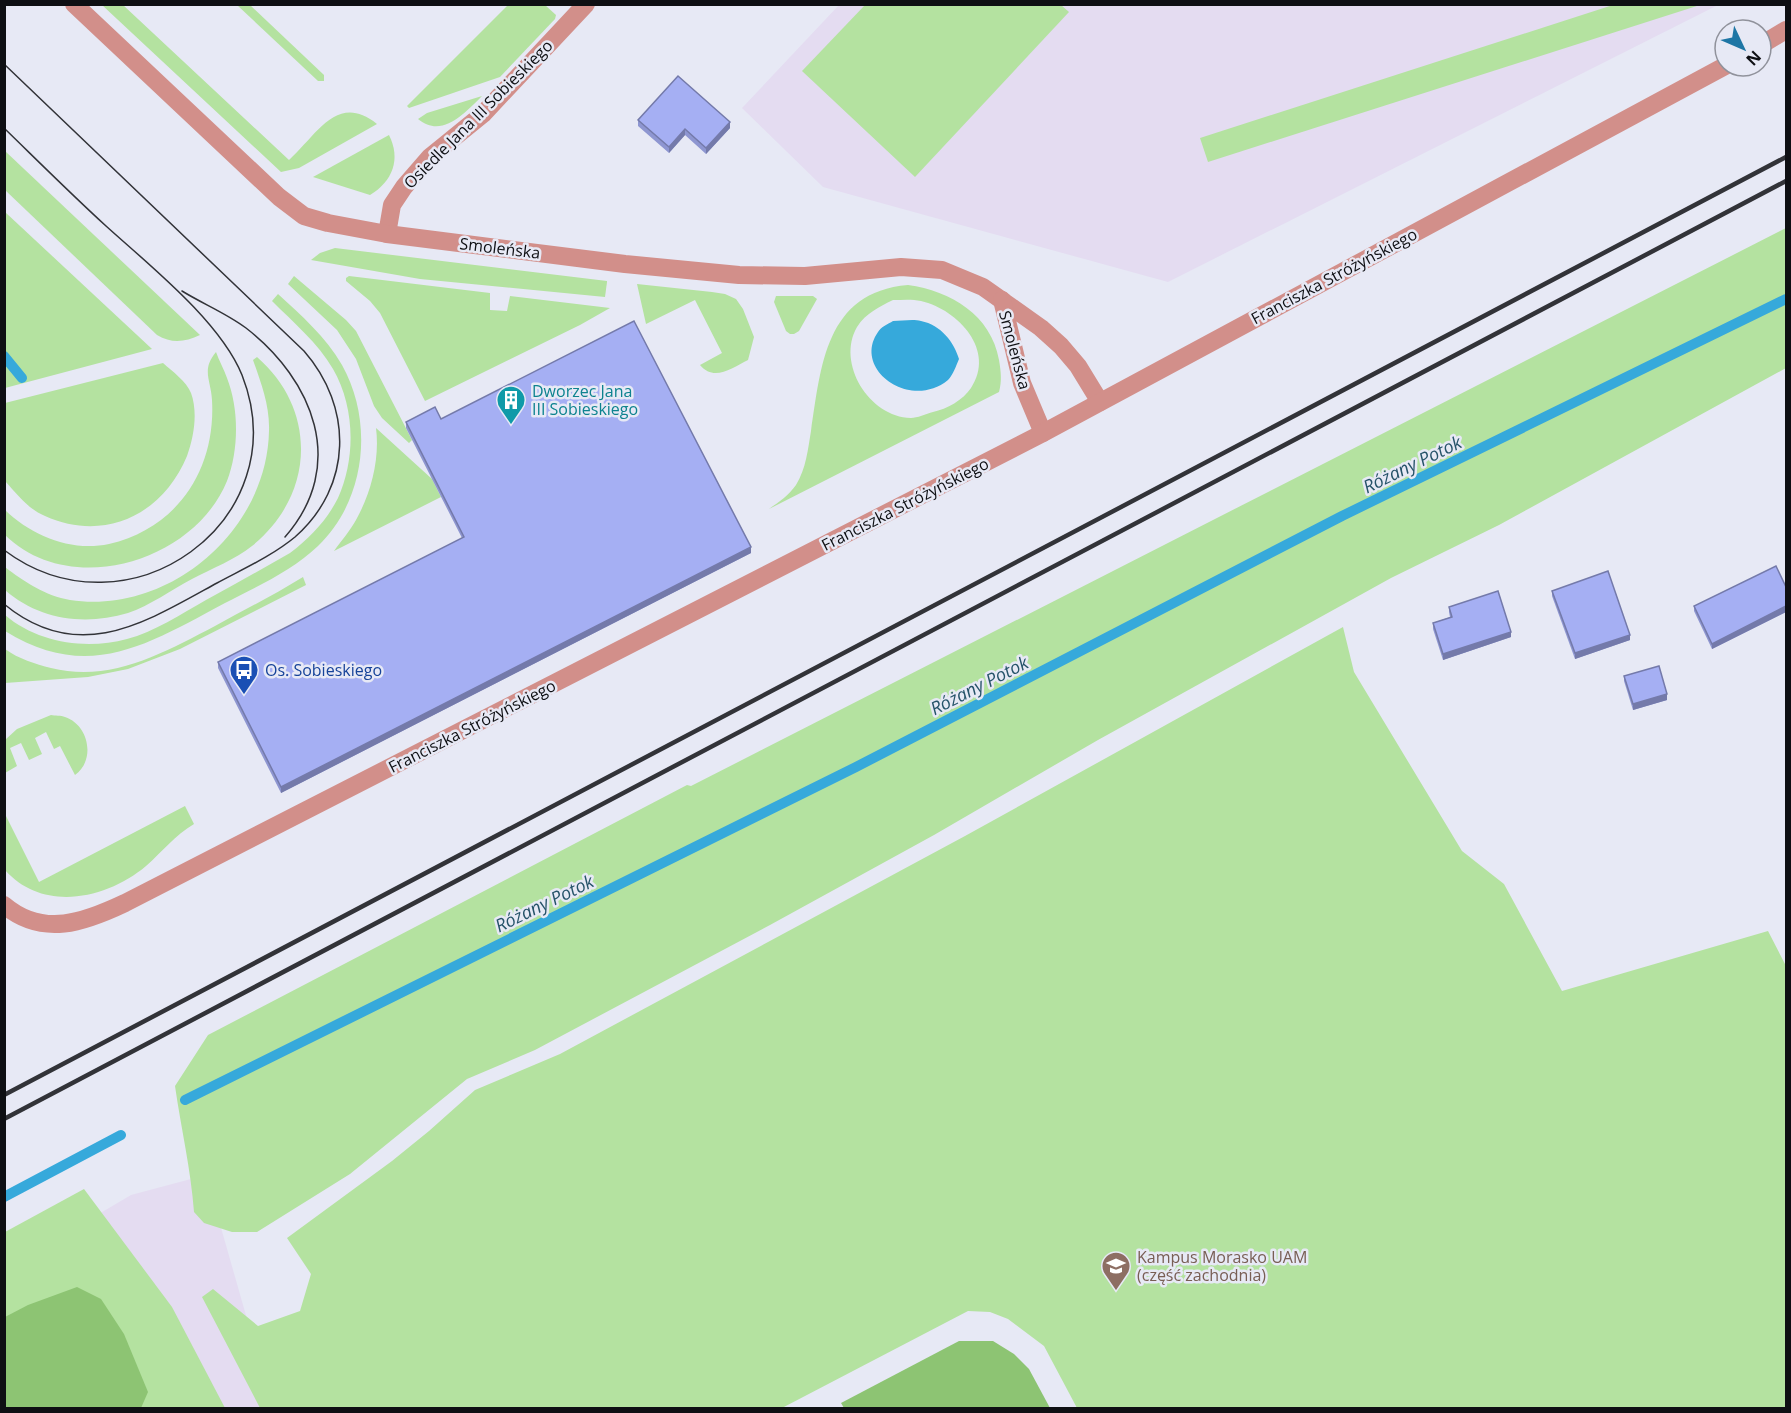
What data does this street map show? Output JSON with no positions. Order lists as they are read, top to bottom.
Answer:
{
  "streets": {
    "street": ["Osiedle Jana III Sobieskiego", "Smoleńska", "Franciszka Stróżyńskiego"]
  },
  "crossings": [
    ["Osiedle Jana III Sobieskiego", "Smoleńska"],
    ["Smoleńska", "Franciszka Stróżyńskiego"]
  ],
  "water": ["Różany Potok"],
  "places": {
    "building": ["Dworzec Jana III Sobieskiego"],
    "bus stop": ["Os. Sobieskiego"],
    "school or university": ["Kampus Morasko UAM (część zachodnia)"]
  },
  "north": "bottom right"
}
